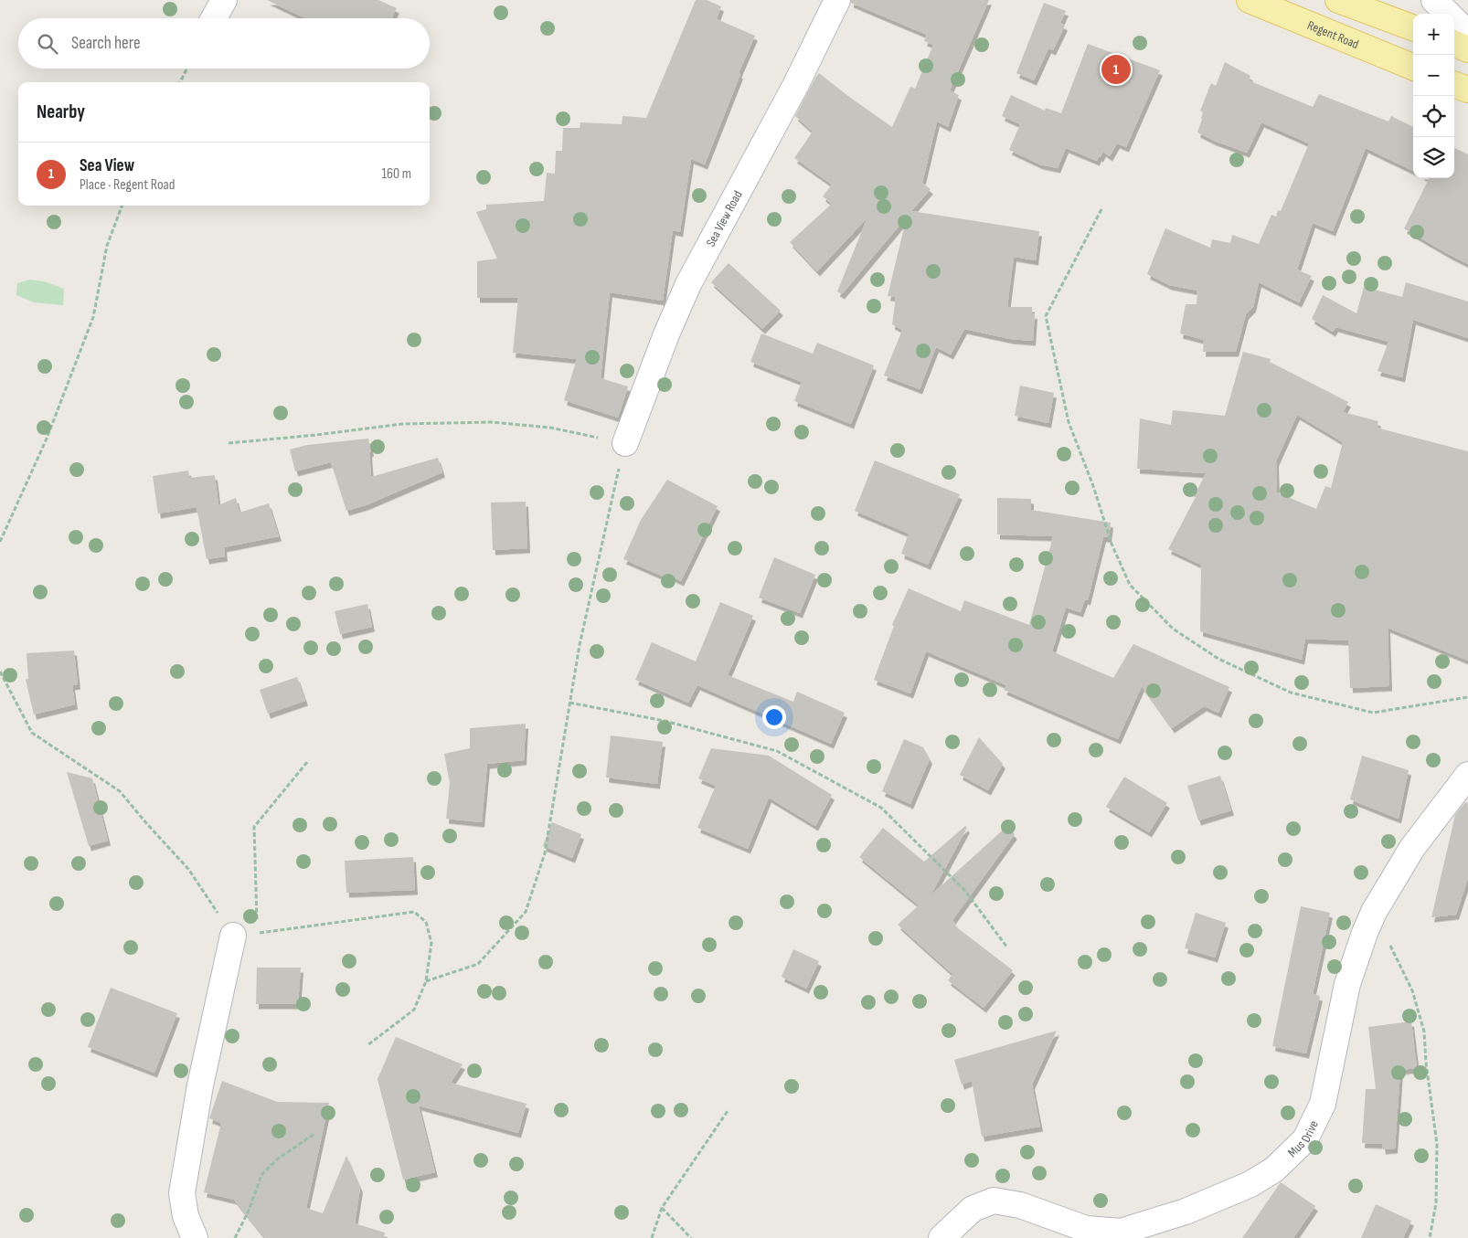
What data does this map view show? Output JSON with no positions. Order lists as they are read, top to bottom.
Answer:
{
  "streets": {
    "main road": ["Regent Road"],
    "street": ["Sea View Road", "Mus Drive"]
  },
  "page": {
    "map_buttons": ["+", "−"],
    "search": "Search here",
    "pins": "1",
    "heading": "Nearby",
    "list": [
      {
        "mark": "1",
        "name": "Sea View",
        "note": "Place · Regent Road",
        "value": "160 m"
      }
    ]
  }
}
